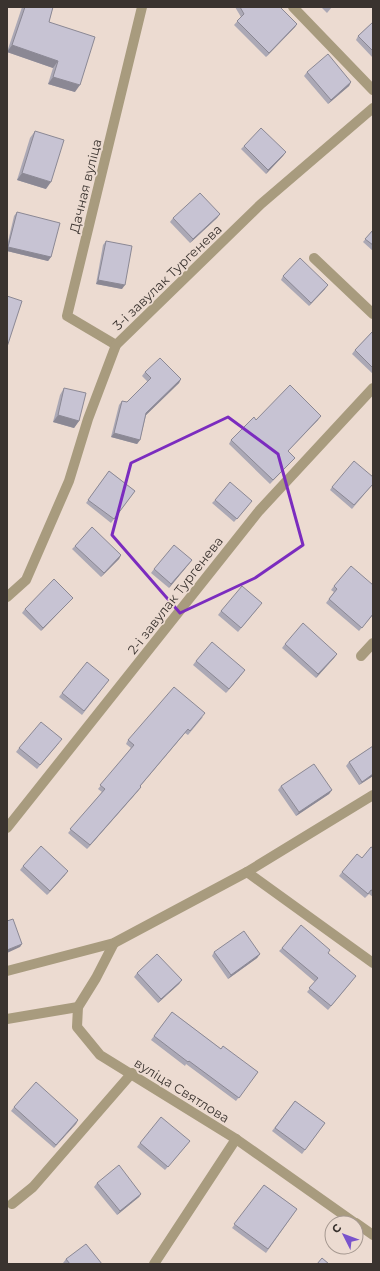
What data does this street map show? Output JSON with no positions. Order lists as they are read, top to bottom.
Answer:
{
  "streets": {
    "street": [
      "Дачная вуліца",
      "3-і завулак Тургенева",
      "2-і завулак Тургенева",
      "вуліца Святлова"
    ]
  },
  "crossings": [
    ["Дачная вуліца", "3-і завулак Тургенева"]
  ],
  "north": "top left"
}
